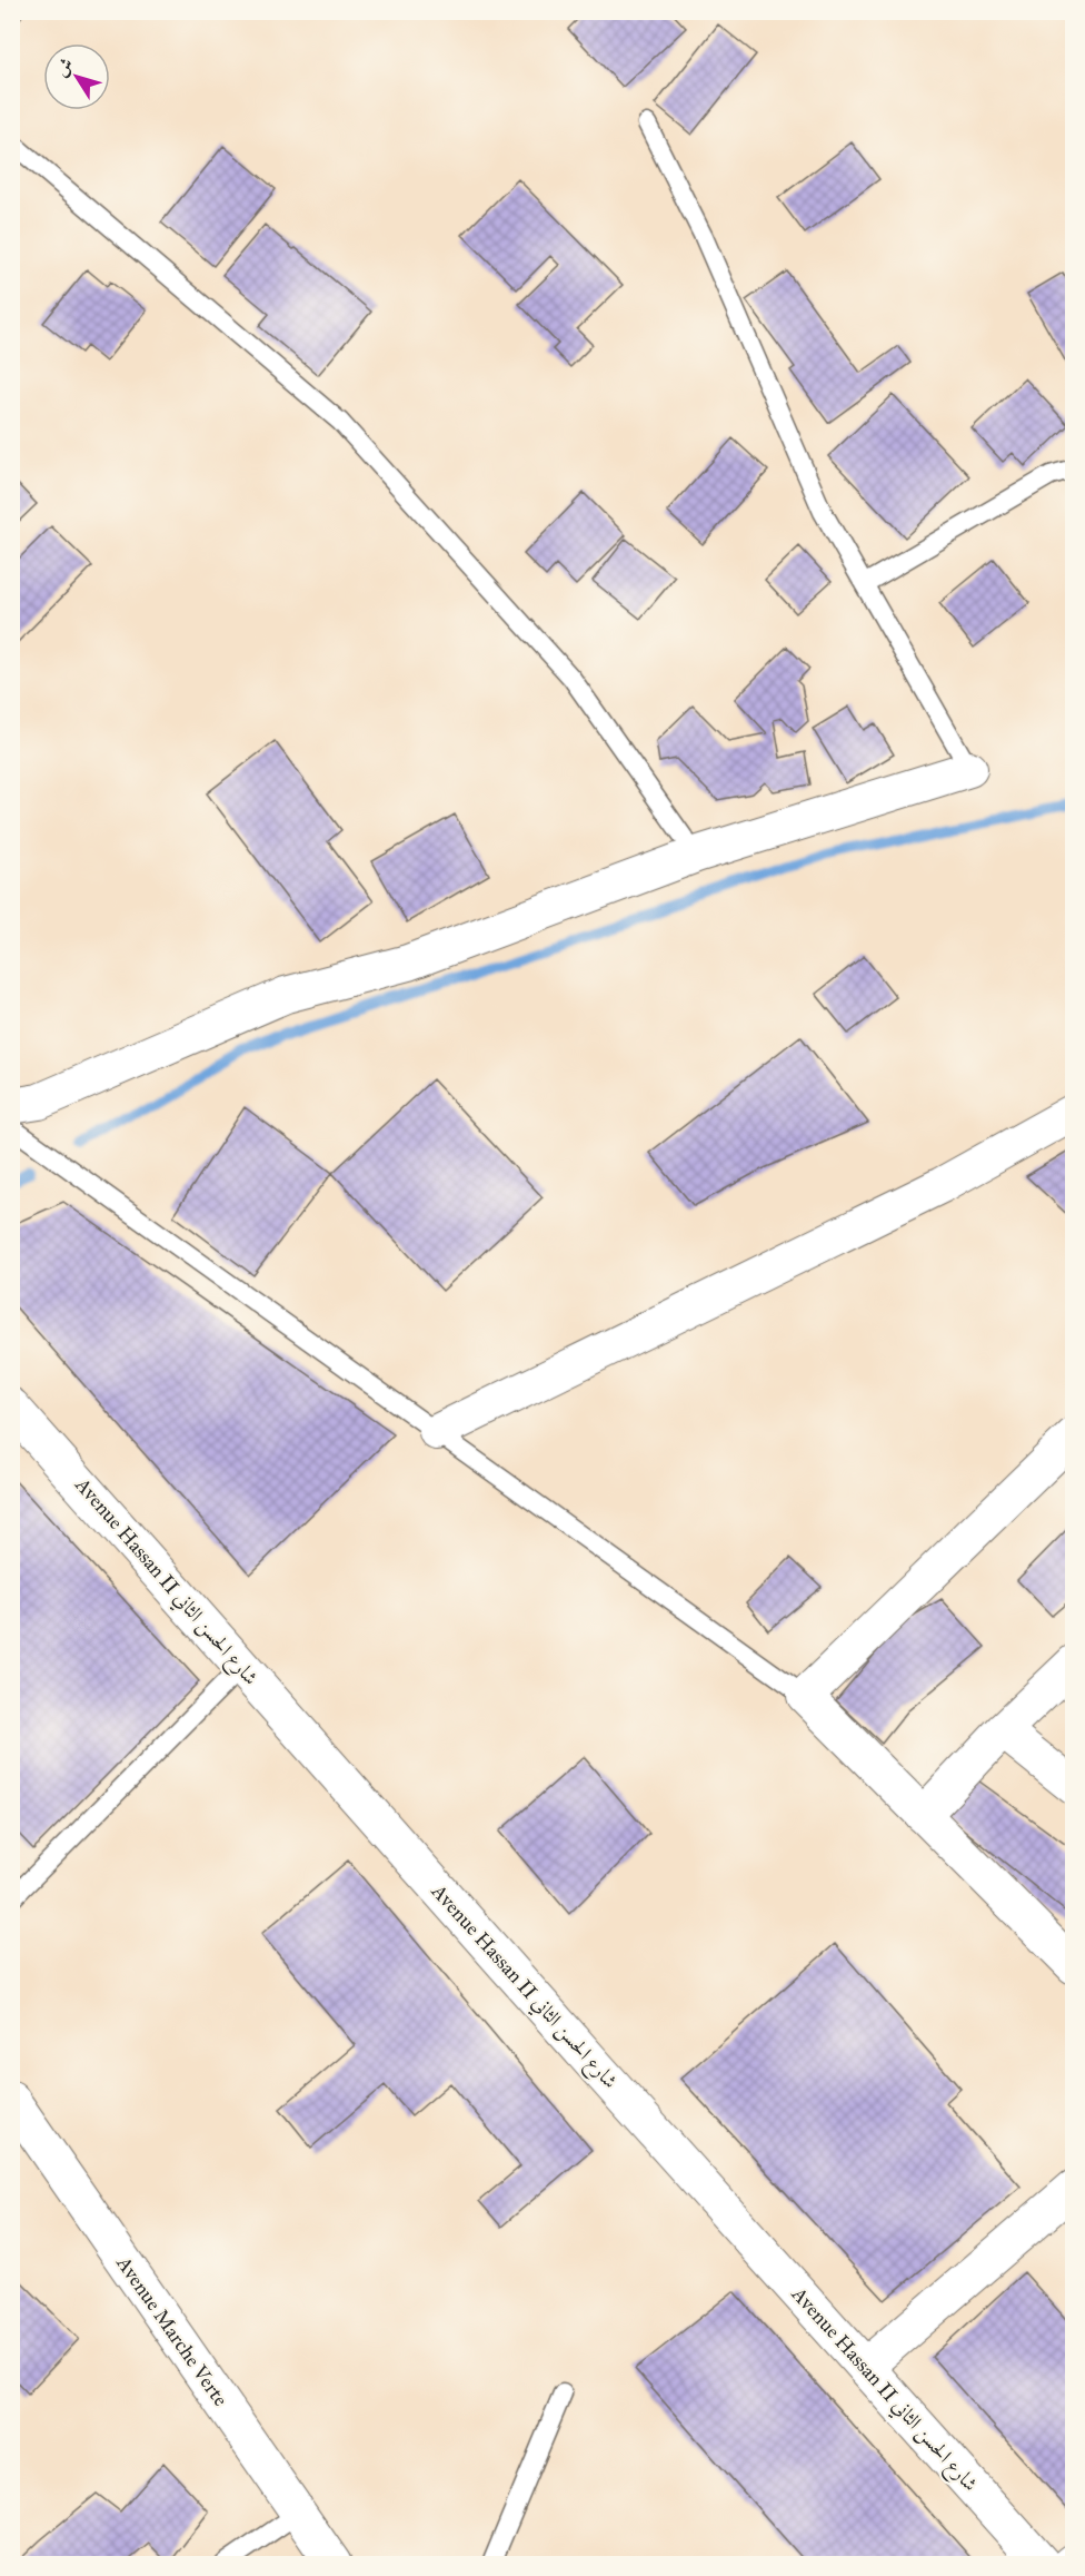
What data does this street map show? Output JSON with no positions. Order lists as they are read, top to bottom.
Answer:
{
  "streets": {
    "street": ["Avenue Hassan II شارع الحسن الثاني", "Avenue Marche Verte"]
  },
  "north": "top left"
}
